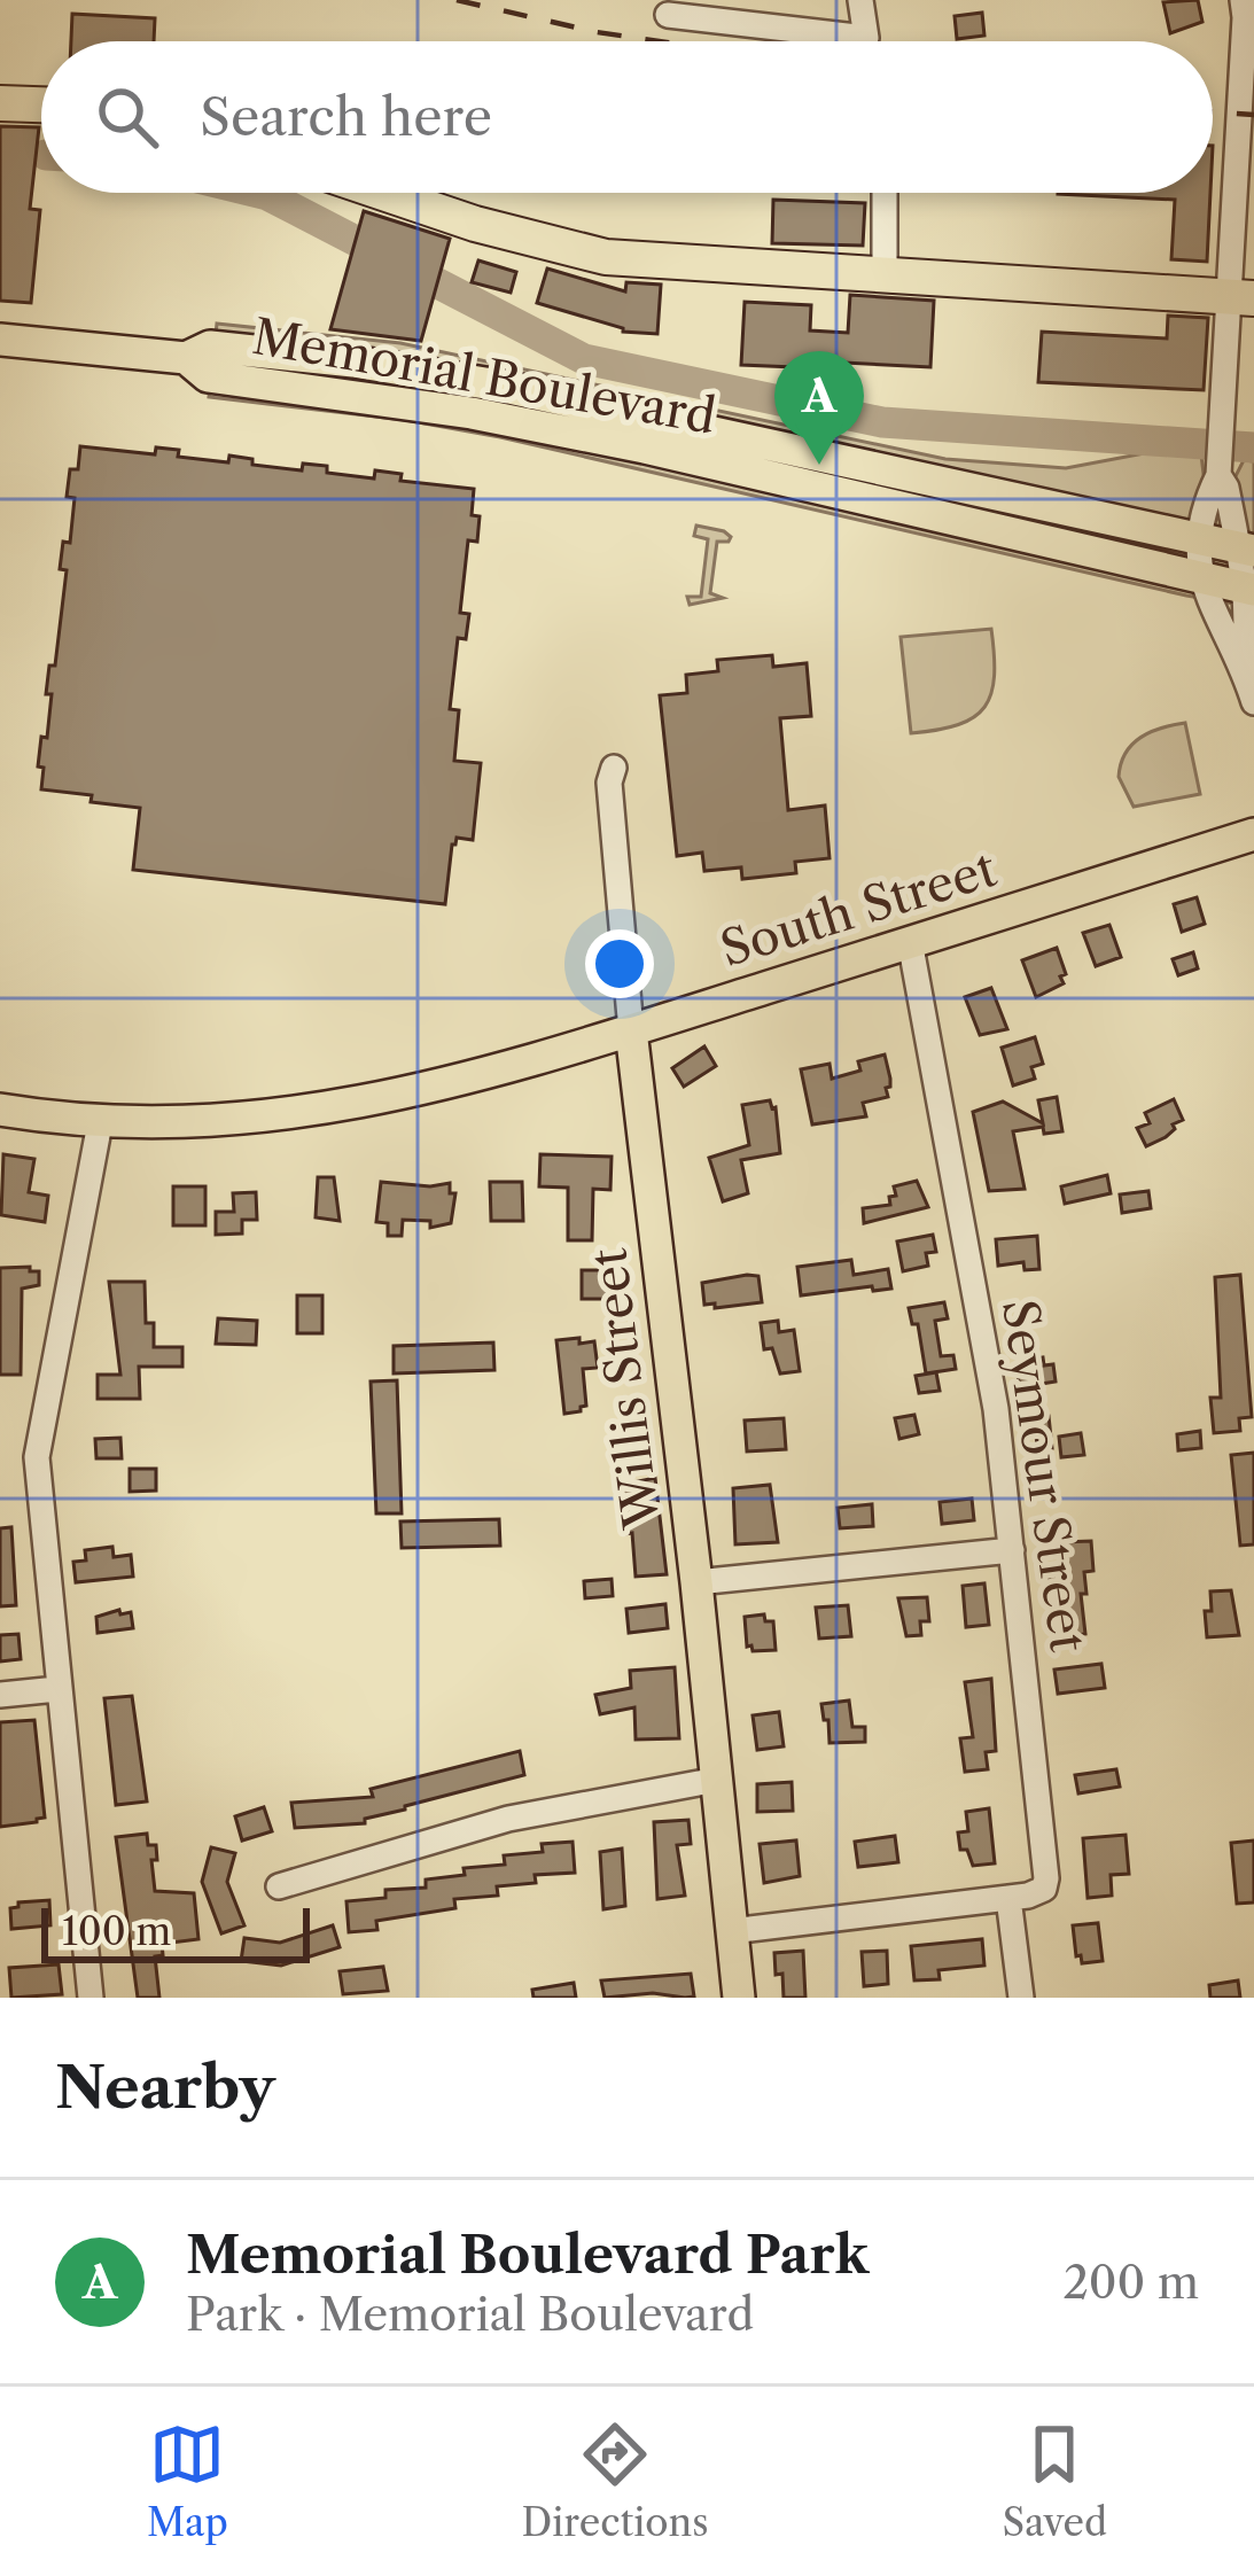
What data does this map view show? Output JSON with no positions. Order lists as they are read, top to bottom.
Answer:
{
  "streets": {
    "main road": ["Memorial Boulevard", "South Street", "Willis Street"],
    "street": ["Seymour Street"]
  },
  "crossings": [
    ["South Street", "Willis Street"],
    ["South Street", "Seymour Street"]
  ],
  "scale_bar": "100 m",
  "page": {
    "search": "Search here",
    "pins": "A",
    "scale": "100 m",
    "heading": "Nearby",
    "list": [
      {
        "mark": "A",
        "name": "Memorial Boulevard Park",
        "note": "Park · Memorial Boulevard",
        "value": "200 m"
      }
    ],
    "nav": ["Map", "Directions", "Saved"]
  }
}
